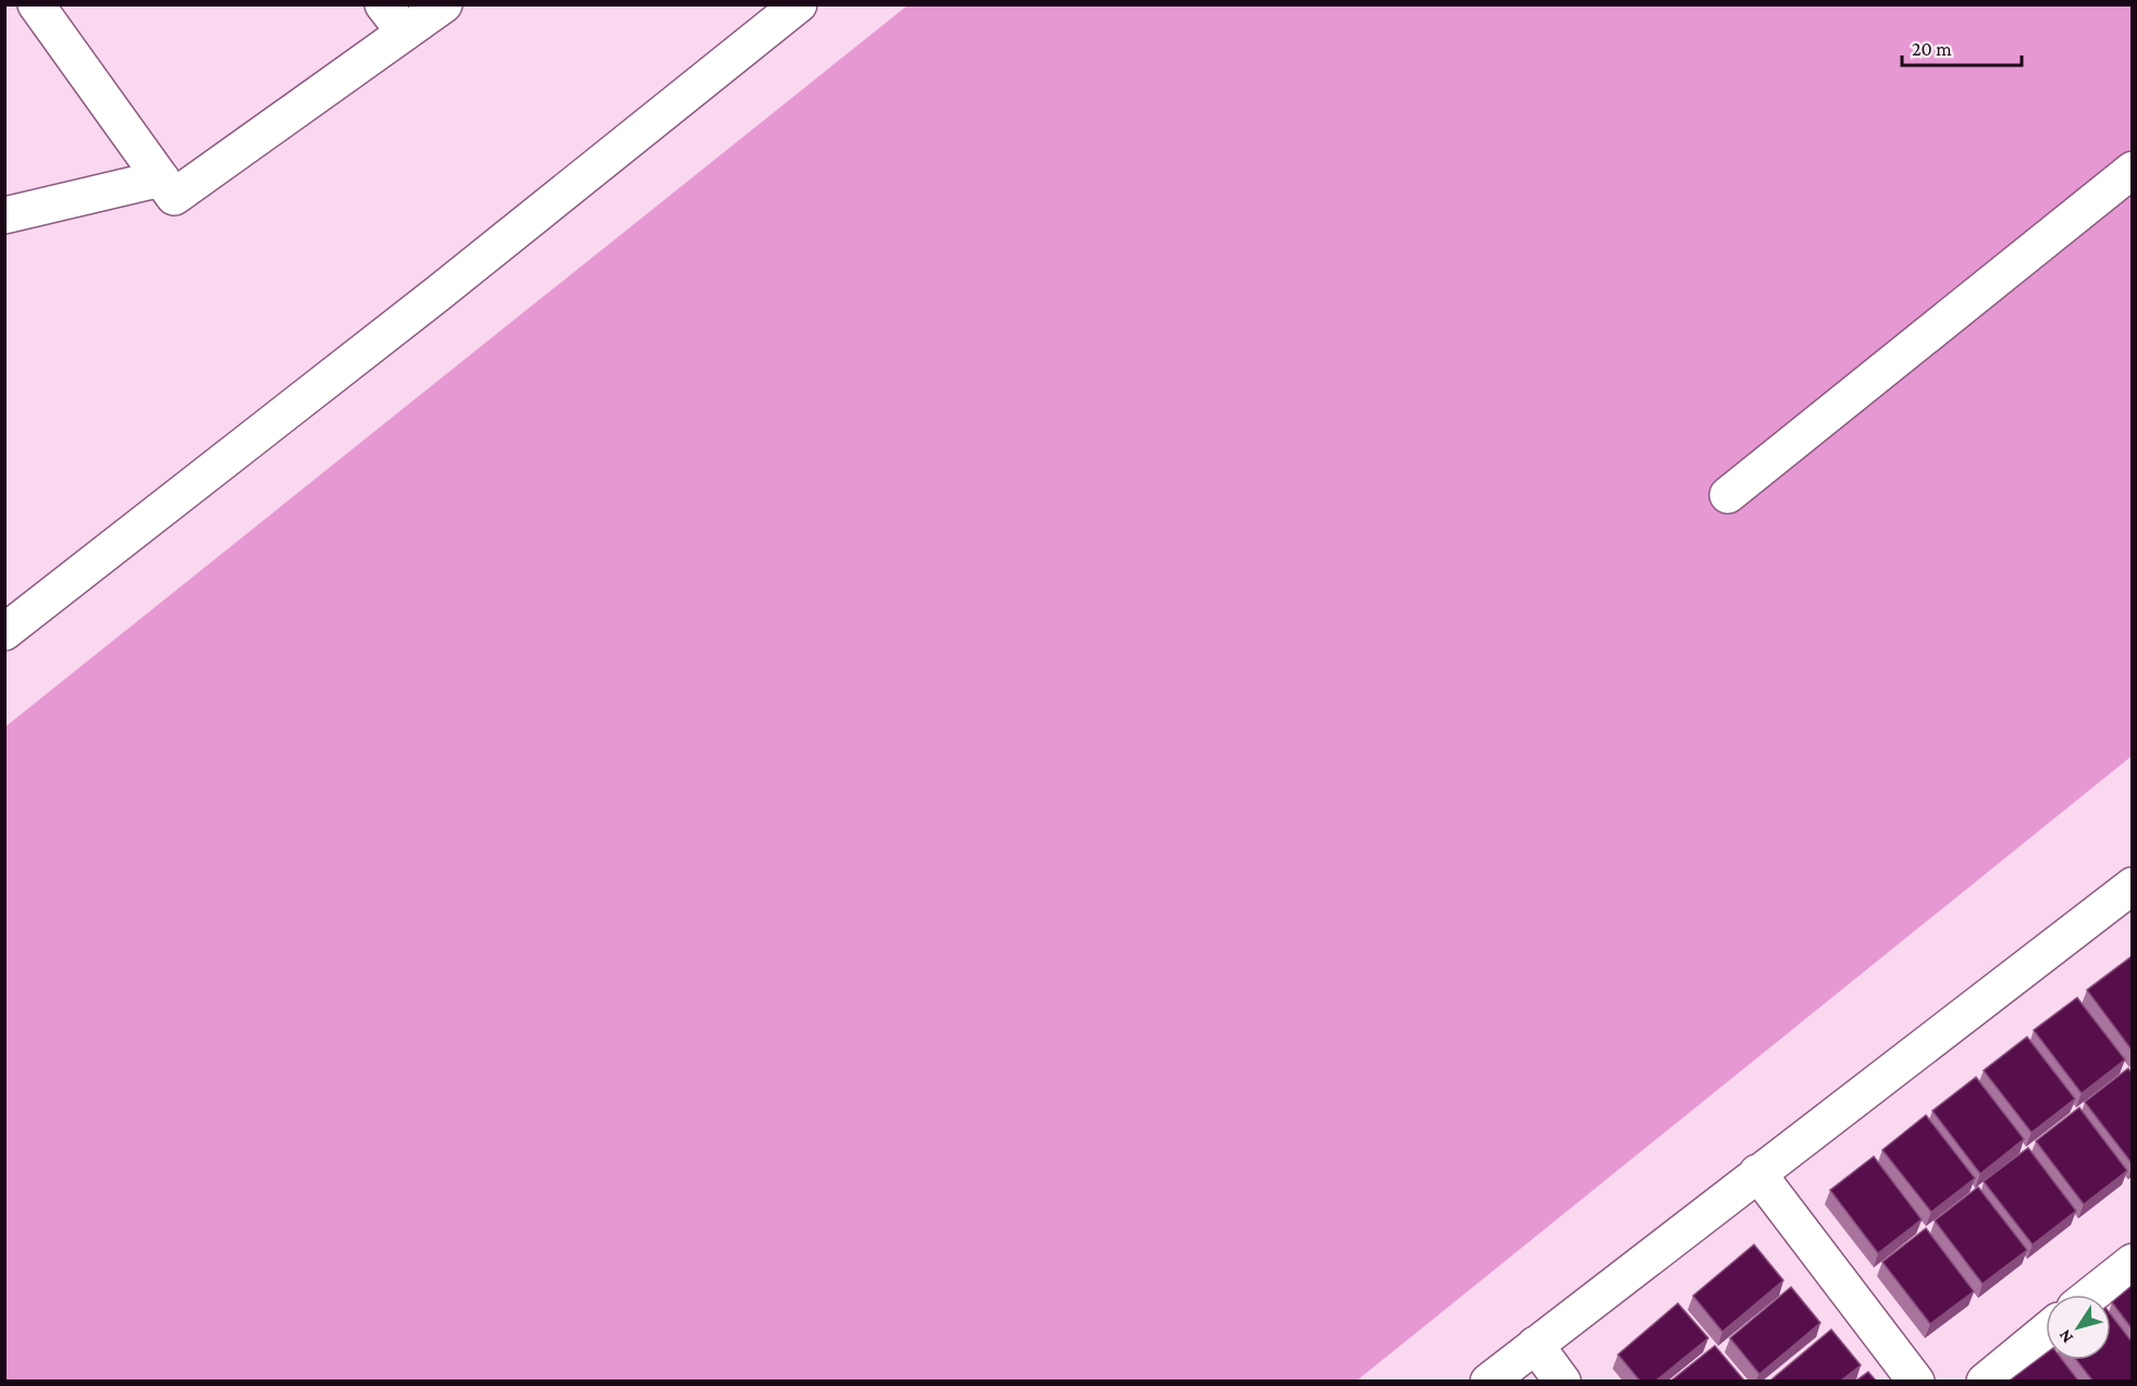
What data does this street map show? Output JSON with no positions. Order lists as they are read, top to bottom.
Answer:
{
  "scale_bar": "20 m",
  "north": "bottom left"
}
